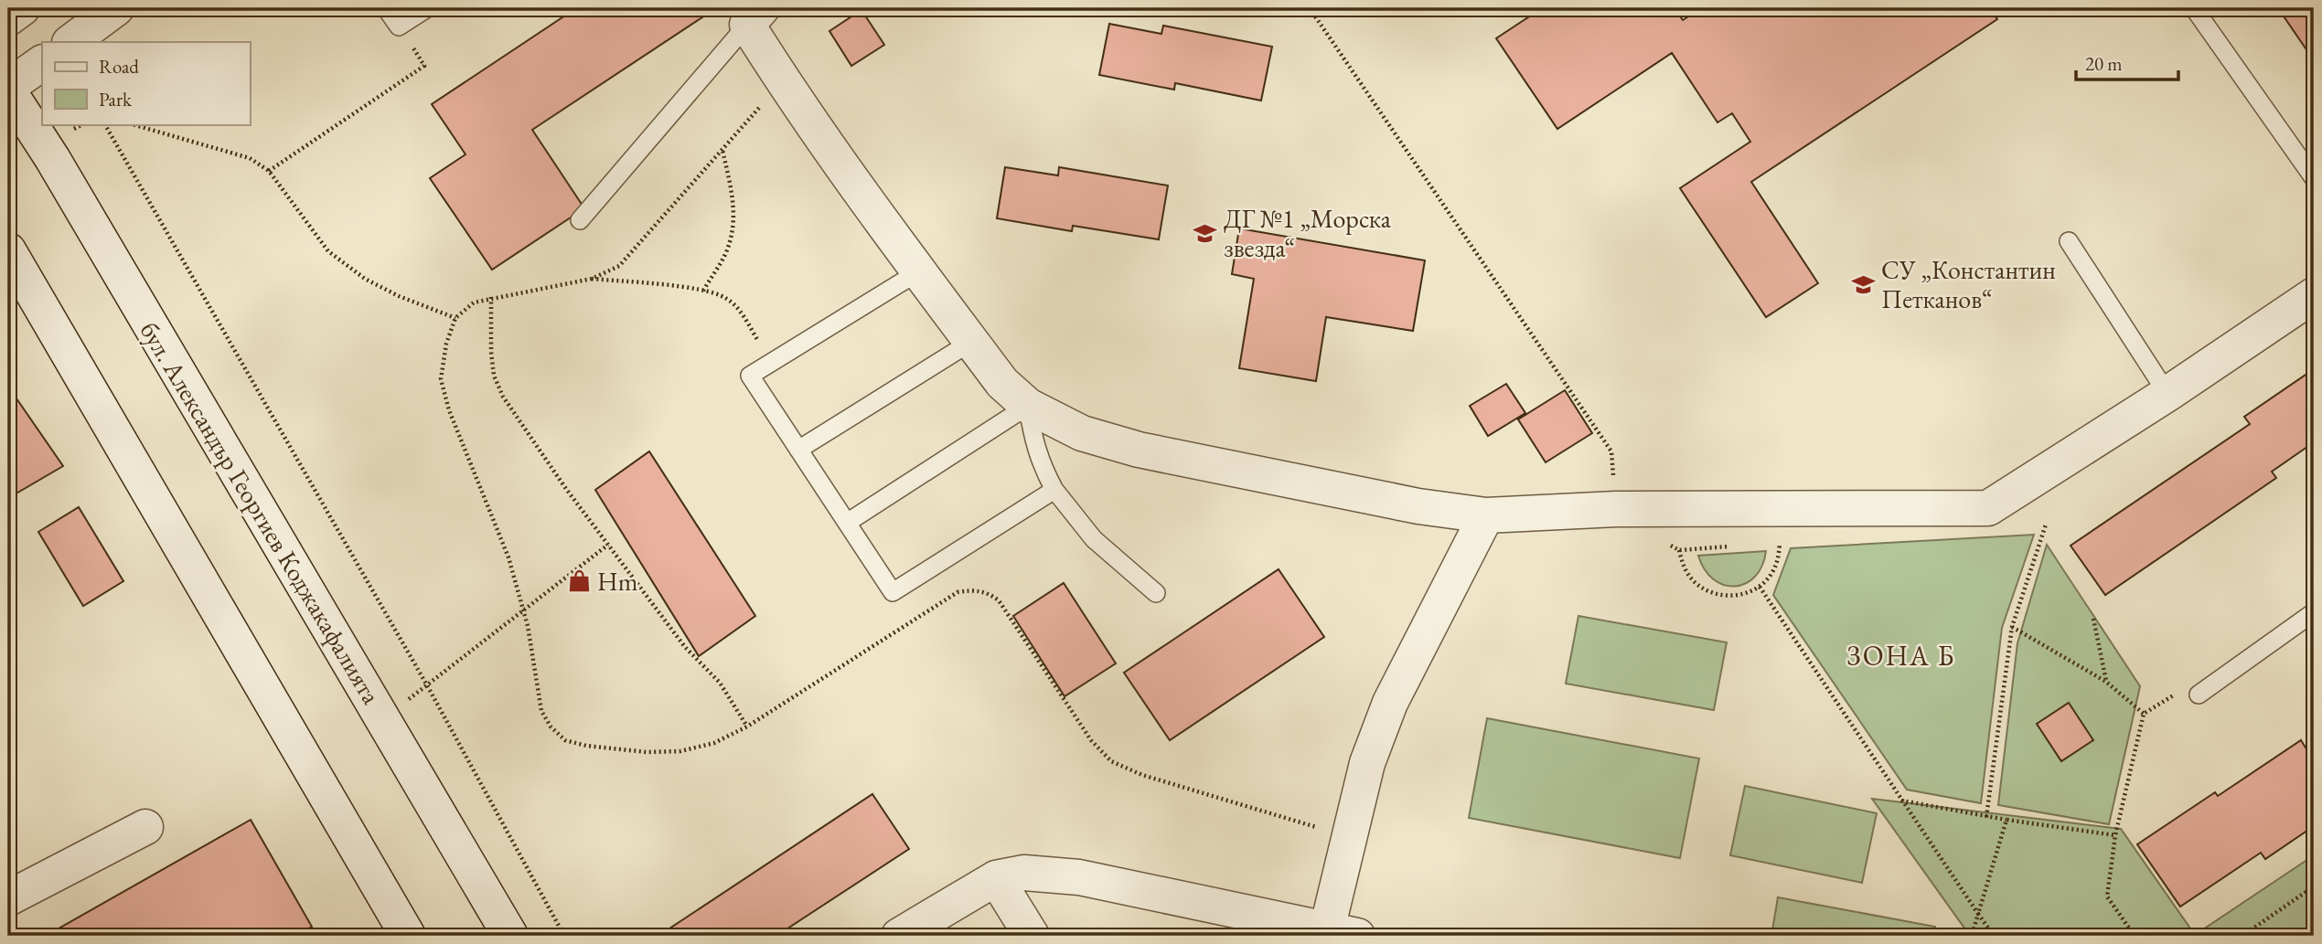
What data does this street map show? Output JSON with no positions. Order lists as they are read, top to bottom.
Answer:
{
  "streets": {
    "street": ["бул. Александър Георгиев Коджакафалията"]
  },
  "districts": ["ЗОНА Б"],
  "places": {
    "school or university": ["ДГ №1 „Морска звезда“", "СУ „Константин Петканов“"],
    "shop": ["Hm"]
  },
  "legend": ["Road", "Park"],
  "scale_bar": "20 m"
}
